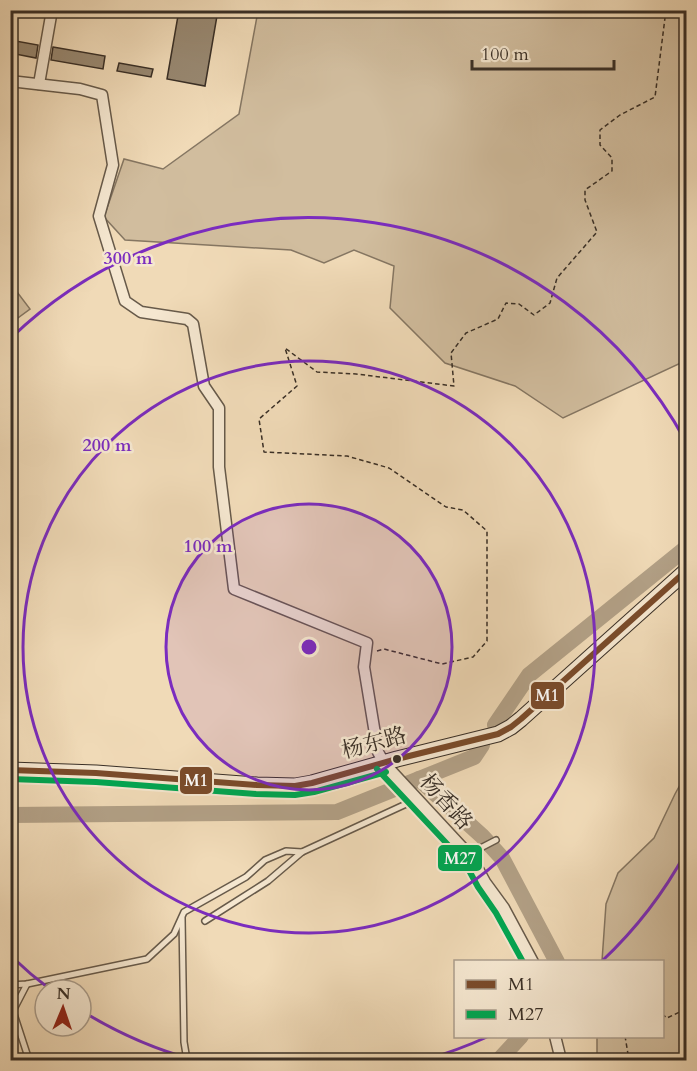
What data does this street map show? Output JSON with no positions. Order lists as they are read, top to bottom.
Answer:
{
  "streets": {
    "street": ["杨东路", "杨香路"]
  },
  "crossings": [
    ["杨东路", "杨香路"]
  ],
  "lines": ["transit line M1", "transit line M27"],
  "legend": ["M1", "M27"],
  "scale_bar": "100 m",
  "north": "top",
  "rings": ["300 m", "200 m", "100 m"]
}
